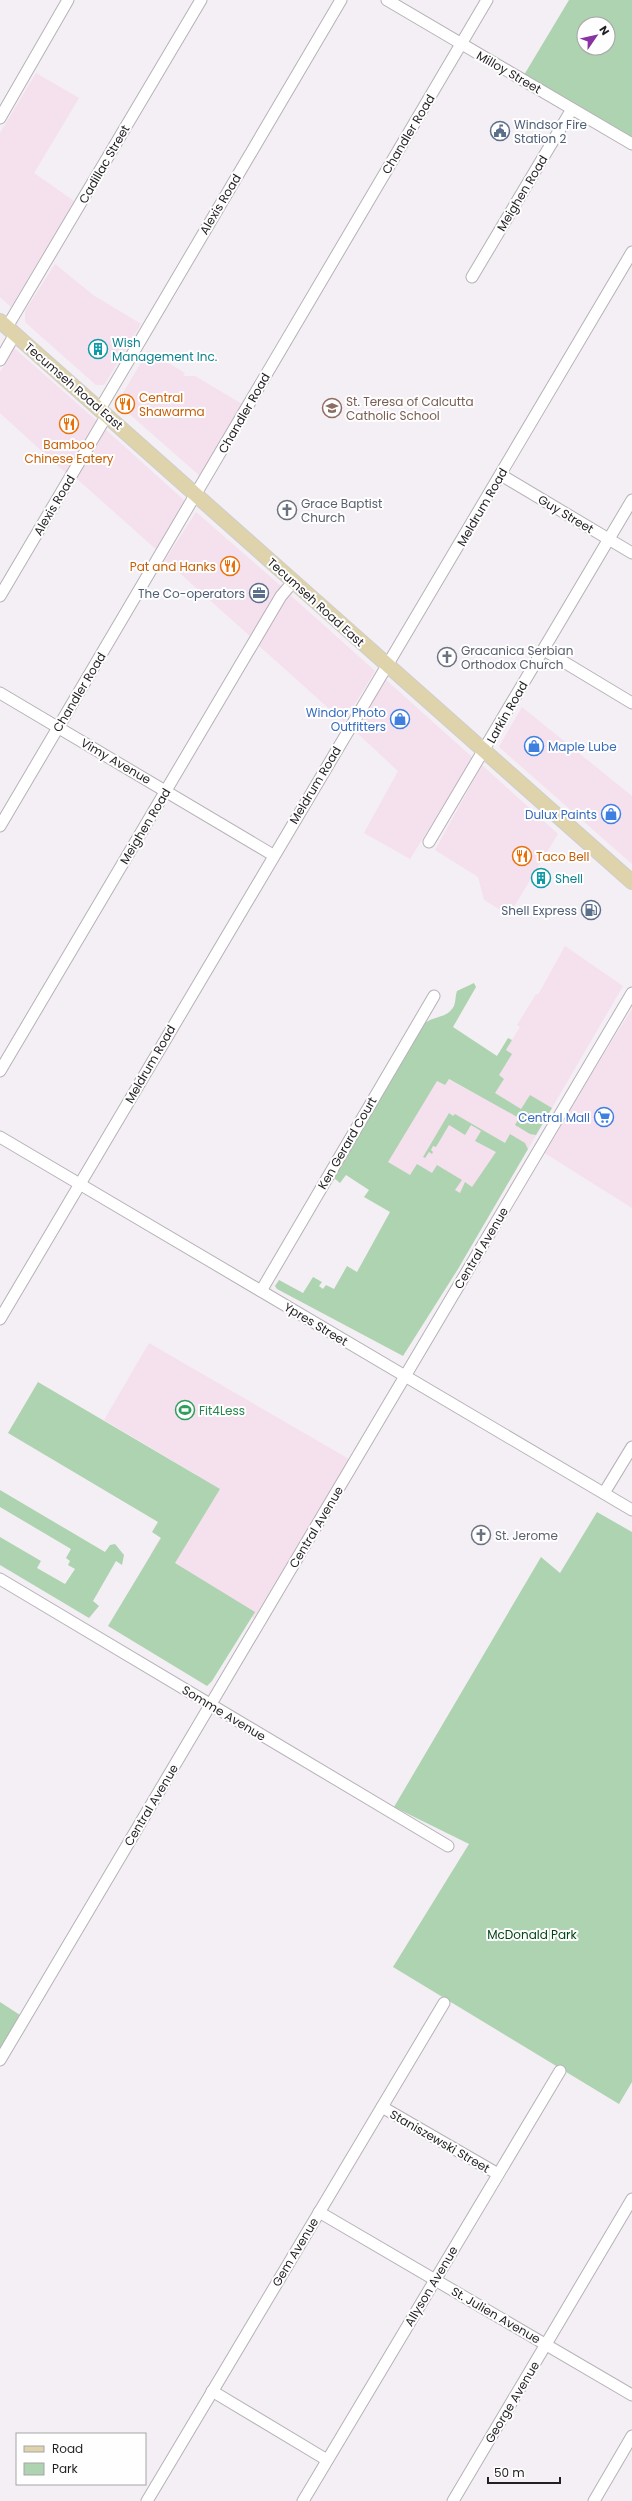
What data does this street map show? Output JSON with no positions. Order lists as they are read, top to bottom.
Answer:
{
  "streets": {
    "main road": ["Tecumseh Road East"],
    "street": [
      "Milloy Street",
      "Chandler Road",
      "Cadillac Street",
      "Meighen Road",
      "Alexis Road",
      "Meldrum Road",
      "Guy Street",
      "Larkin Road",
      "Vimy Avenue",
      "Ken Gerard Court",
      "Central Avenue",
      "Ypres Street",
      "Somme Avenue",
      "Staniszewski Street",
      "Gem Avenue",
      "Allyson Avenue",
      "St. Julien Avenue",
      "George Avenue"
    ]
  },
  "crossings": [
    ["Milloy Street", "Chandler Road"],
    ["Milloy Street", "Meighen Road"],
    ["Chandler Road", "Tecumseh Road East"],
    ["Chandler Road", "Vimy Avenue"],
    ["Cadillac Street", "Tecumseh Road East"],
    ["Meighen Road", "Tecumseh Road East"],
    ["Meighen Road", "Vimy Avenue"],
    ["Alexis Road", "Tecumseh Road East"],
    ["Tecumseh Road East", "Meldrum Road"],
    ["Tecumseh Road East", "Larkin Road"],
    ["Meldrum Road", "Guy Street"],
    ["Meldrum Road", "Vimy Avenue"],
    ["Meldrum Road", "Ypres Street"],
    ["Guy Street", "Larkin Road"],
    ["Ken Gerard Court", "Ypres Street"],
    ["Central Avenue", "Ypres Street"],
    ["Central Avenue", "Somme Avenue"],
    ["Staniszewski Street", "Gem Avenue"],
    ["Staniszewski Street", "Allyson Avenue"],
    ["Gem Avenue", "St. Julien Avenue"],
    ["Allyson Avenue", "St. Julien Avenue"],
    ["St. Julien Avenue", "George Avenue"]
  ],
  "parks": ["McDonald Park"],
  "places": {
    "public building": ["Windsor Fire Station 2"],
    "building": ["Wish Management Inc.", "Shell"],
    "restaurant": [
      "Central Shawarma",
      "Bamboo Chinese Eatery",
      "Pat and Hanks",
      "Taco Bell"
    ],
    "school or university": ["St. Teresa of Calcutta Catholic School"],
    "church": ["Grace Baptist Church", "Gracanica Serbian Orthodox Church", "St. Jerome"],
    "office": ["The Co-operators"],
    "shop": ["Windor Photo Outfitters", "Maple Lube", "Dulux Paints"],
    "fuel station": ["Shell Express"],
    "supermarket": ["Central Mall"],
    "sports": ["Fit4Less"]
  },
  "legend": ["Road", "Park"],
  "scale_bar": "50 m",
  "north": "top right"
}
